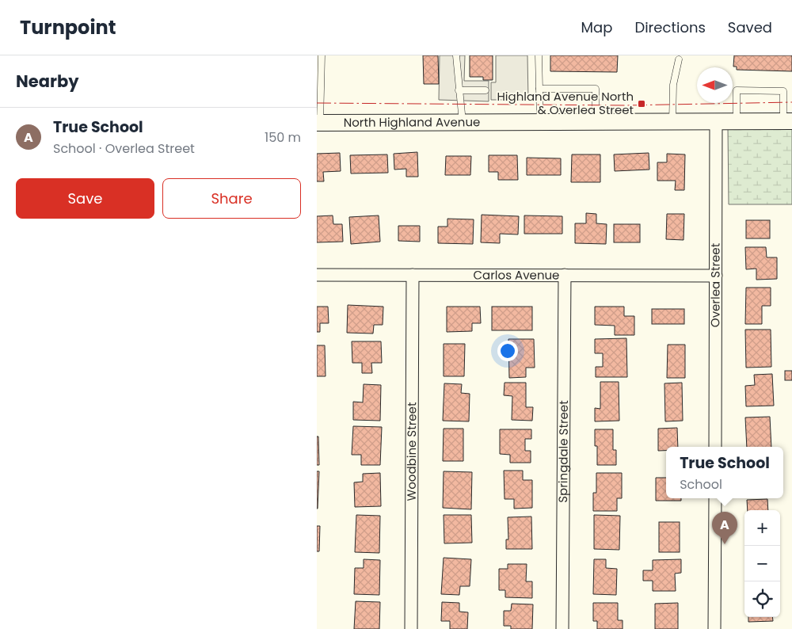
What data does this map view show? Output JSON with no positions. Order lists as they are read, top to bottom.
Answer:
{
  "streets": {
    "street": [
      "North Highland Avenue",
      "Carlos Avenue",
      "Overlea Street",
      "Woodbine Street",
      "Springdale Street"
    ]
  },
  "crossings": [
    ["North Highland Avenue", "Overlea Street"],
    ["Carlos Avenue", "Overlea Street"],
    ["Carlos Avenue", "Woodbine Street"],
    ["Carlos Avenue", "Springdale Street"]
  ],
  "places": {
    "transit": ["Highland Avenue North & Overlea Street"]
  },
  "north": "left",
  "page": {
    "header": "Turnpoint",
    "nav": ["Map", "Directions", "Saved"],
    "heading": "Nearby",
    "list": [
      {
        "mark": "A",
        "name": "True School",
        "note": "School · Overlea Street",
        "value": "150 m"
      }
    ],
    "buttons": ["Save", "Share"],
    "popup": ["True School", "School"],
    "map_buttons": ["+", "−"],
    "pins": "A"
  }
}
